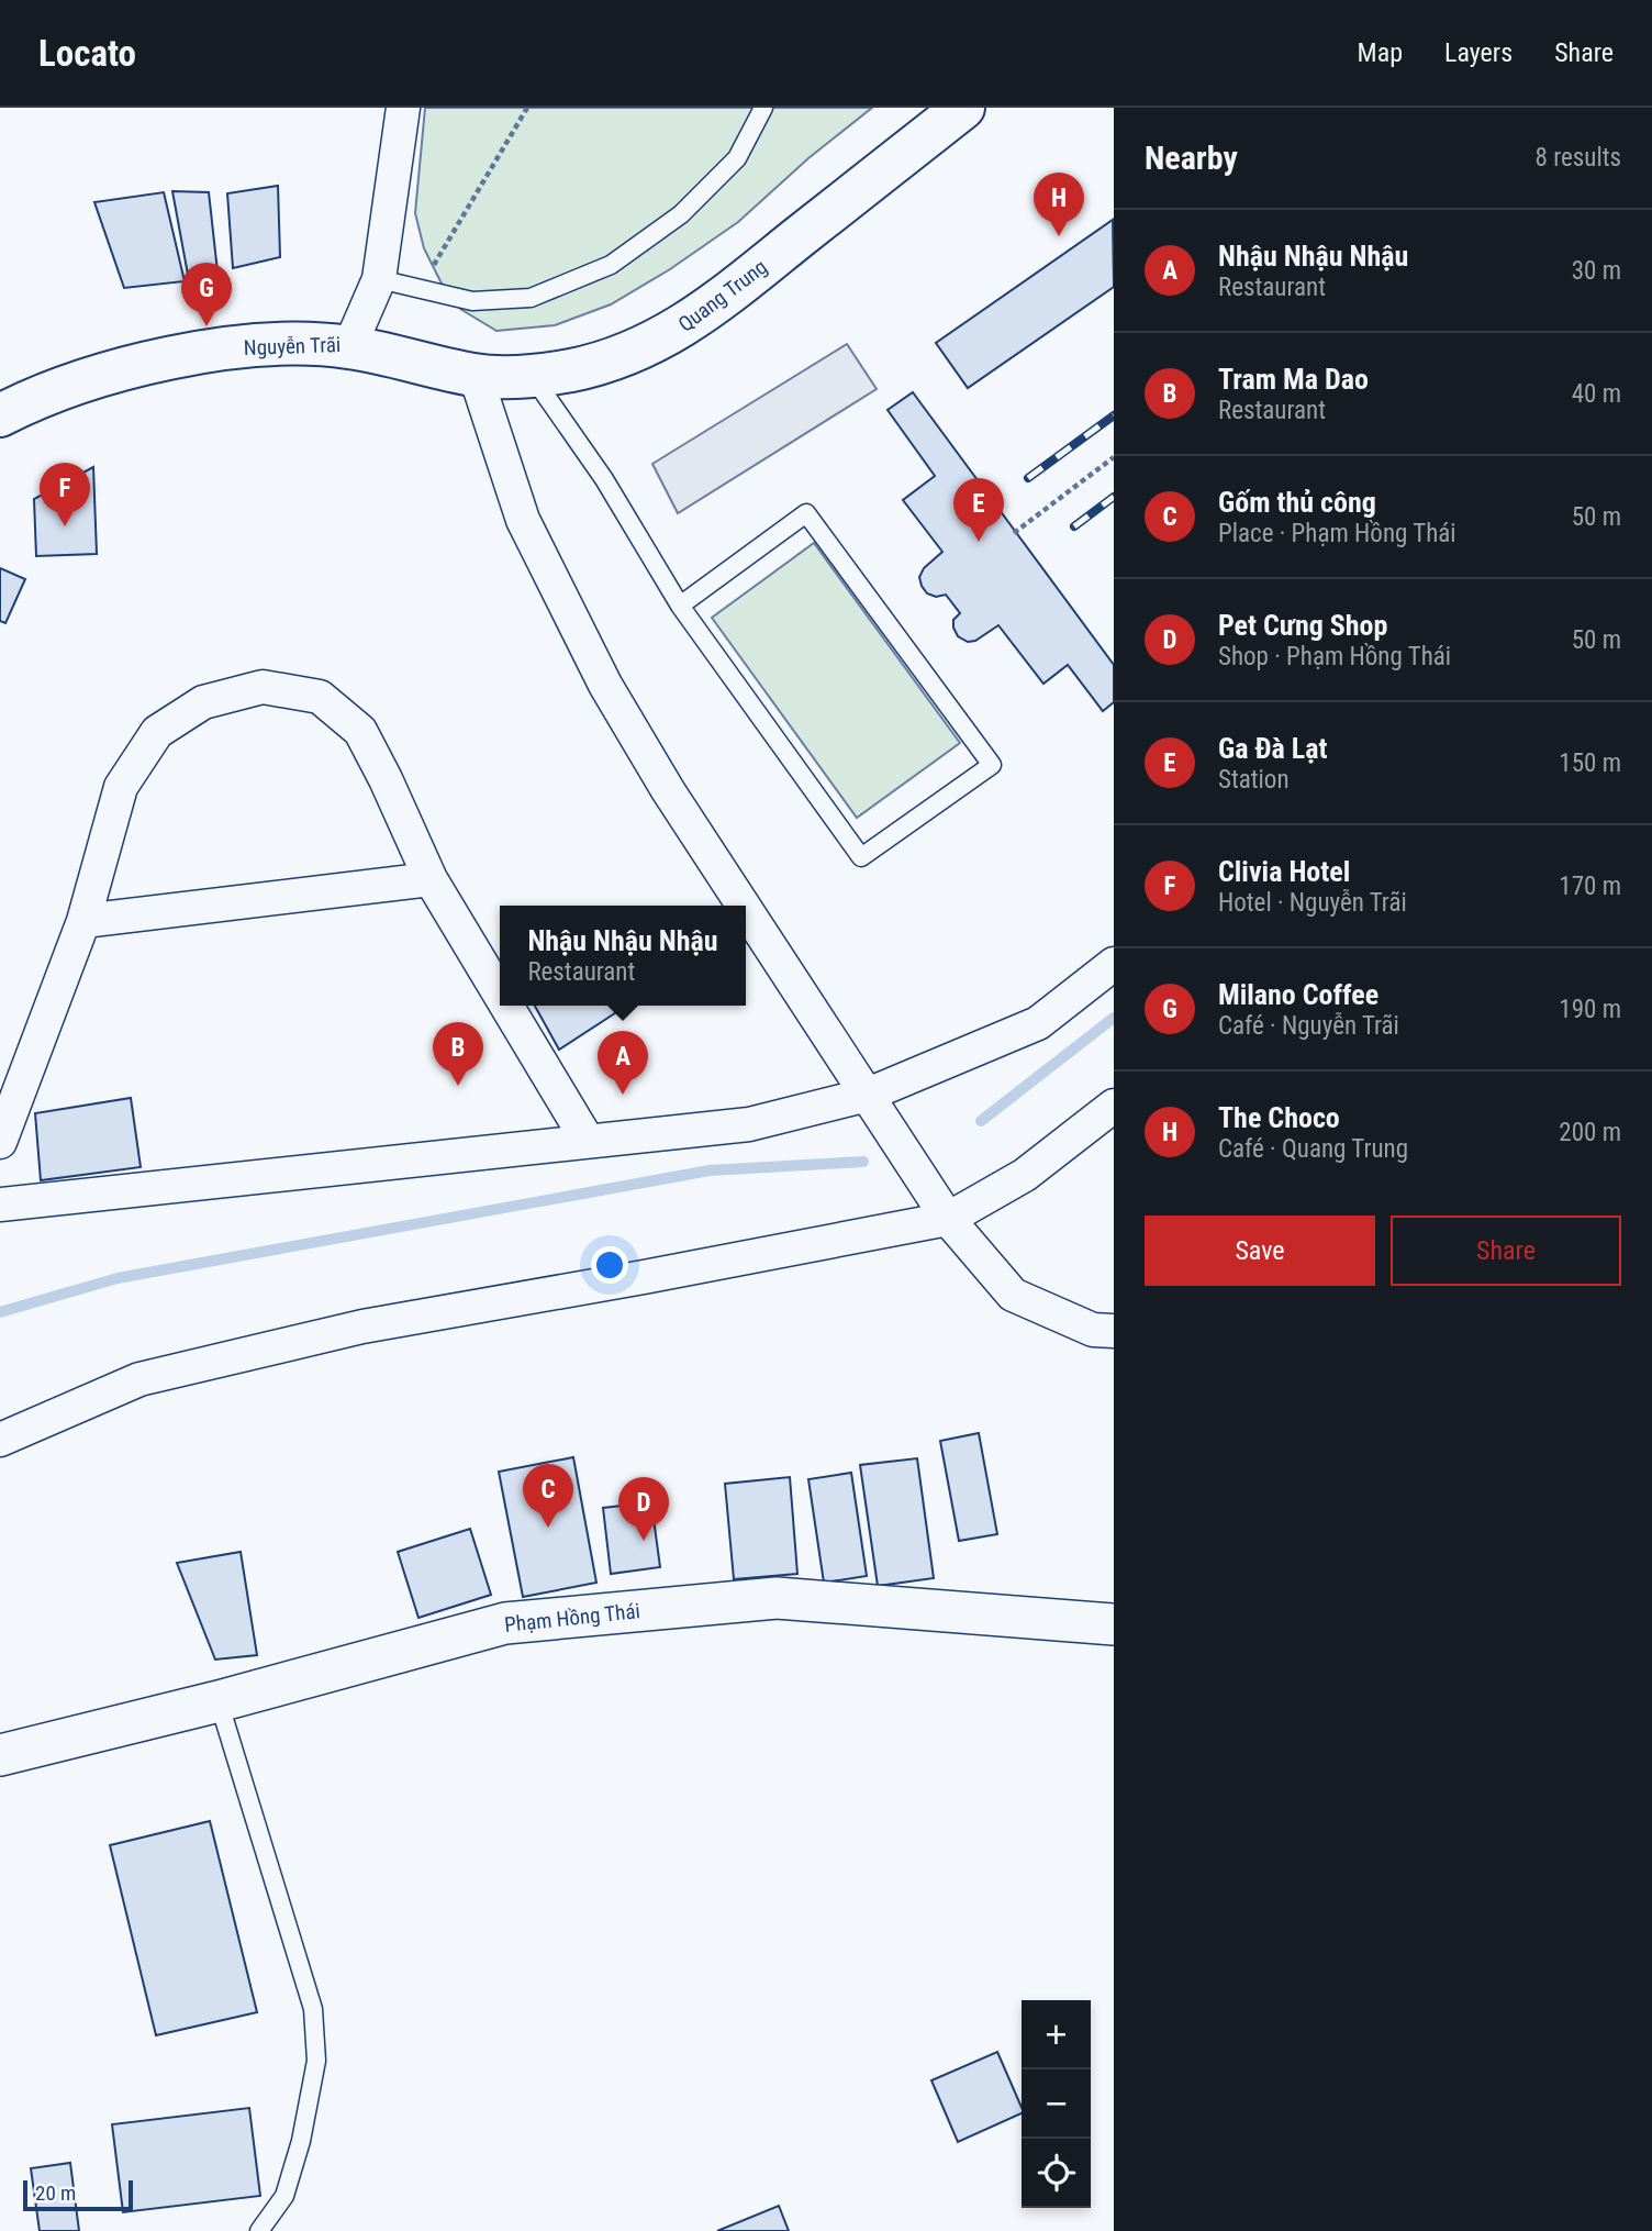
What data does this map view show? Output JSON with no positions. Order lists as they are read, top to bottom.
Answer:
{
  "streets": {
    "main road": ["Quang Trung", "Nguyễn Trãi"],
    "street": ["Phạm Hồng Thái"]
  },
  "crossings": [
    ["Quang Trung", "Nguyễn Trãi"]
  ],
  "scale_bar": "20 m",
  "page": {
    "header": "Locato",
    "nav": ["Map", "Layers", "Share"],
    "heading": ["Nearby", "8 results"],
    "pins": [
      "H",
      "G",
      "F",
      "E",
      "B",
      "A",
      "C",
      "D"
    ],
    "list": [
      {
        "mark": "A",
        "name": "Nhậu Nhậu Nhậu",
        "note": "Restaurant",
        "value": "30 m"
      },
      {
        "mark": "B",
        "name": "Tram Ma Dao",
        "note": "Restaurant",
        "value": "40 m"
      },
      {
        "mark": "C",
        "name": "Gốm thủ công",
        "note": "Place · Phạm Hồng Thái",
        "value": "50 m"
      },
      {
        "mark": "D",
        "name": "Pet Cưng Shop",
        "note": "Shop · Phạm Hồng Thái",
        "value": "50 m"
      },
      {
        "mark": "E",
        "name": "Ga Đà Lạt",
        "note": "Station",
        "value": "150 m"
      },
      {
        "mark": "F",
        "name": "Clivia Hotel",
        "note": "Hotel · Nguyễn Trãi",
        "value": "170 m"
      },
      {
        "mark": "G",
        "name": "Milano Coffee",
        "note": "Café · Nguyễn Trãi",
        "value": "190 m"
      },
      {
        "mark": "H",
        "name": "The Choco",
        "note": "Café · Quang Trung",
        "value": "200 m"
      }
    ],
    "popup": ["Nhậu Nhậu Nhậu", "Restaurant"],
    "buttons": ["Save", "Share"],
    "map_buttons": ["+", "−"],
    "scale": "20 m"
  }
}
